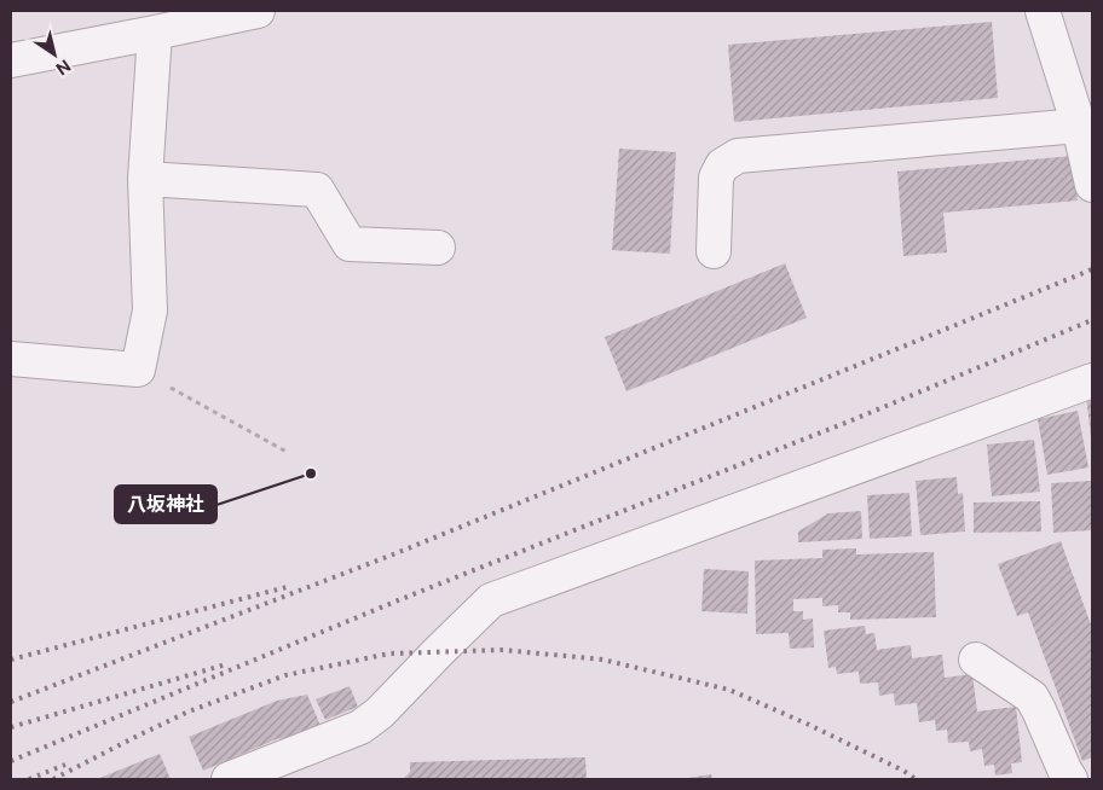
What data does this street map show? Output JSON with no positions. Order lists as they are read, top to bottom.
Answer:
{
  "places": ["八坂神社"],
  "north": "bottom right"
}
